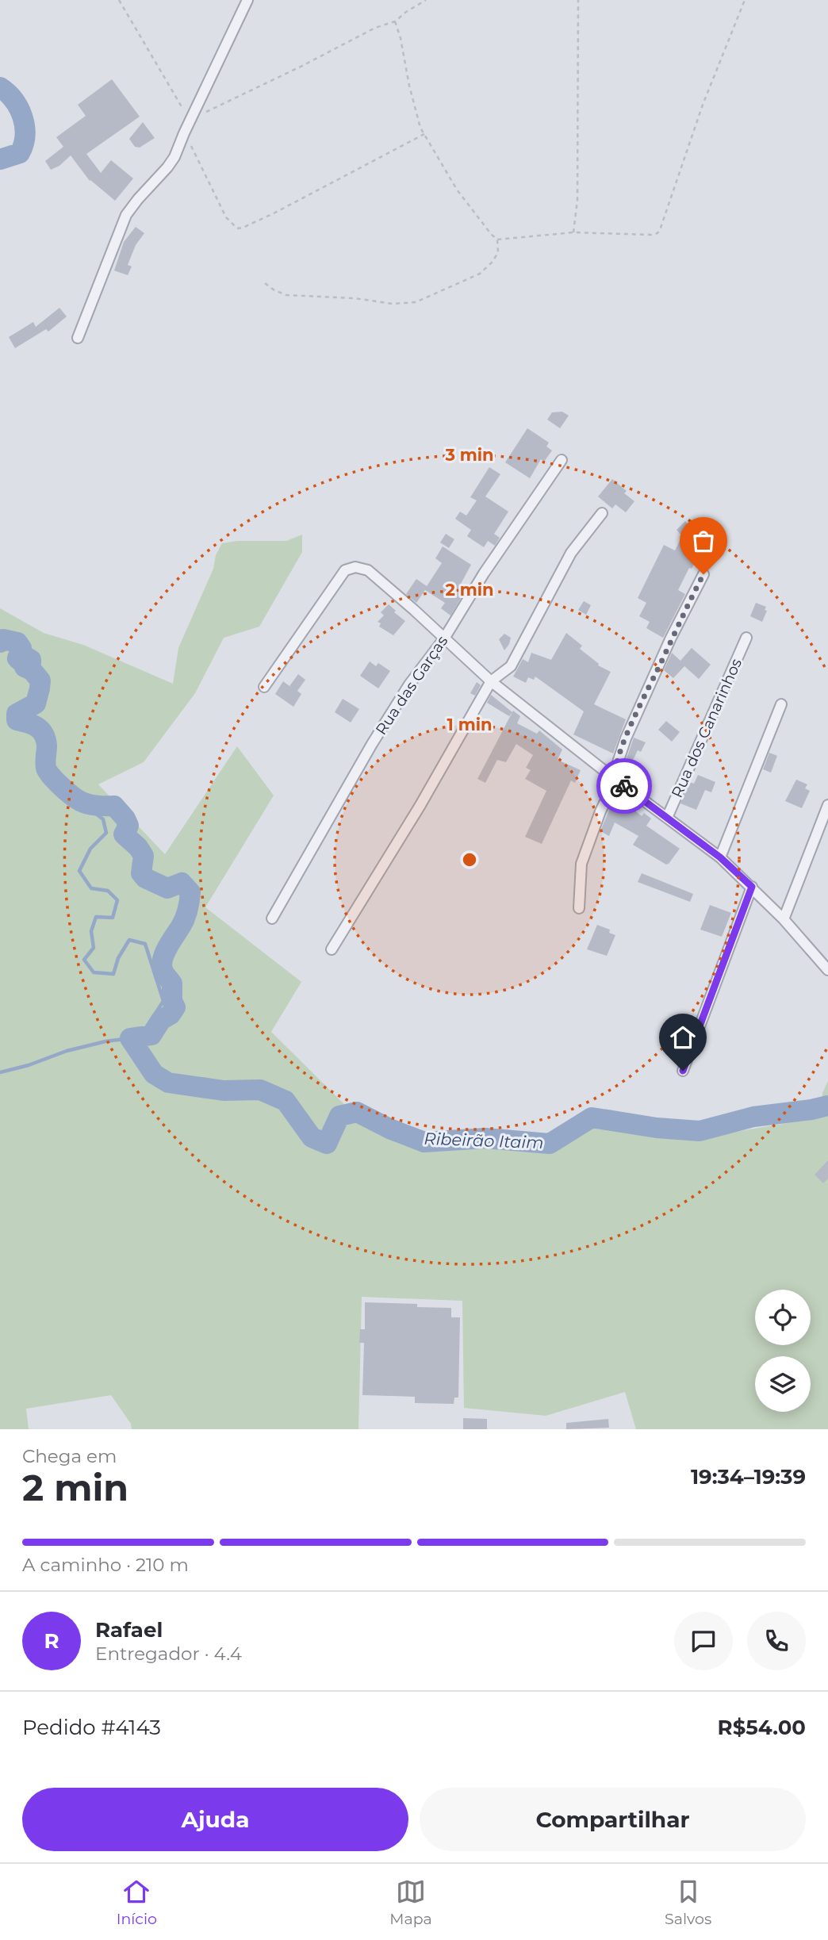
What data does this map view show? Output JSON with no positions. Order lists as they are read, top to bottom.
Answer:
{
  "streets": {
    "street": ["Rua das Garças", "Rua dos Canarinhos"]
  },
  "water": ["Ribeirão Itaim"],
  "page": {
    "heading": ["2 min", "Chega em", "19:34–19:39"],
    "panel": [
      "Rafael",
      "Entregador · 4.4",
      "Pedido #4143",
      "R$54.00"
    ],
    "bar": "A caminho · 210 m",
    "round": "R",
    "buttons": ["Ajuda", "Compartilhar"],
    "tabs": ["Início", "Mapa", "Salvos"]
  },
  "rings": ["3 min", "2 min", "1 min"]
}
